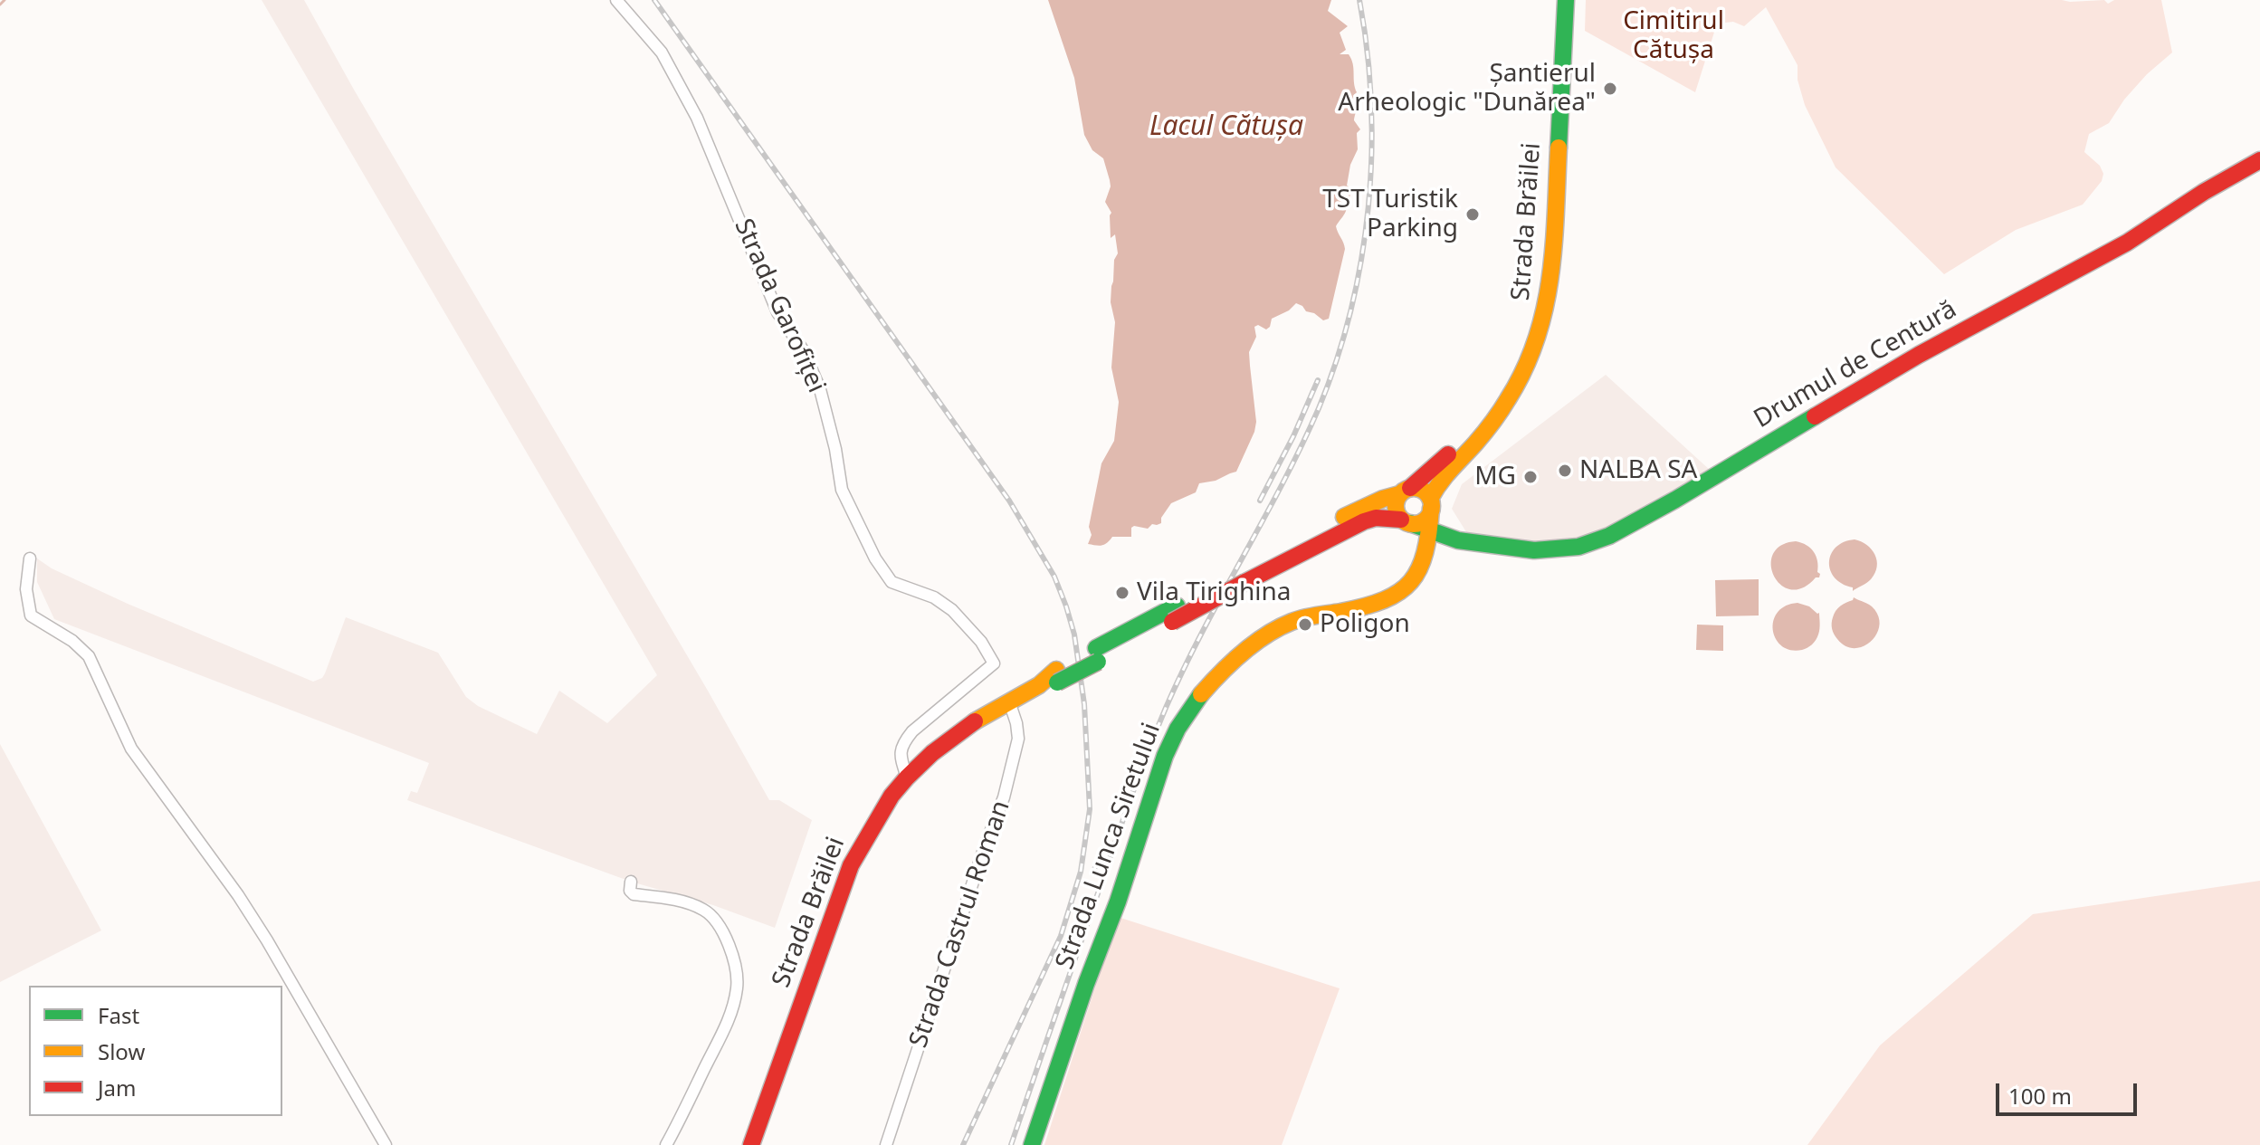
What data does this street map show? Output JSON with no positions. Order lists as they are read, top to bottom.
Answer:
{
  "streets": {
    "main road": ["Strada Brăilei", "Drumul de Centură", "Strada Lunca Siretului"],
    "street": ["Strada Garofiței", "Strada Castrul Roman"]
  },
  "crossings": [
    ["Strada Brăilei", "Strada Garofiței"],
    ["Strada Brăilei", "Drumul de Centură"],
    ["Strada Brăilei", "Strada Castrul Roman"],
    ["Drumul de Centură", "Strada Lunca Siretului"]
  ],
  "water": ["Lacul Cătușa"],
  "parks": ["Cimitirul Cătușa"],
  "places": [
    "Șantierul Arheologic \"Dunărea\"",
    "TST Turistik Parking",
    "NALBA SA",
    "MG",
    "Vila Tirighina",
    "Poligon"
  ],
  "legend": ["Fast", "Slow", "Jam"],
  "scale_bar": "100 m"
}
